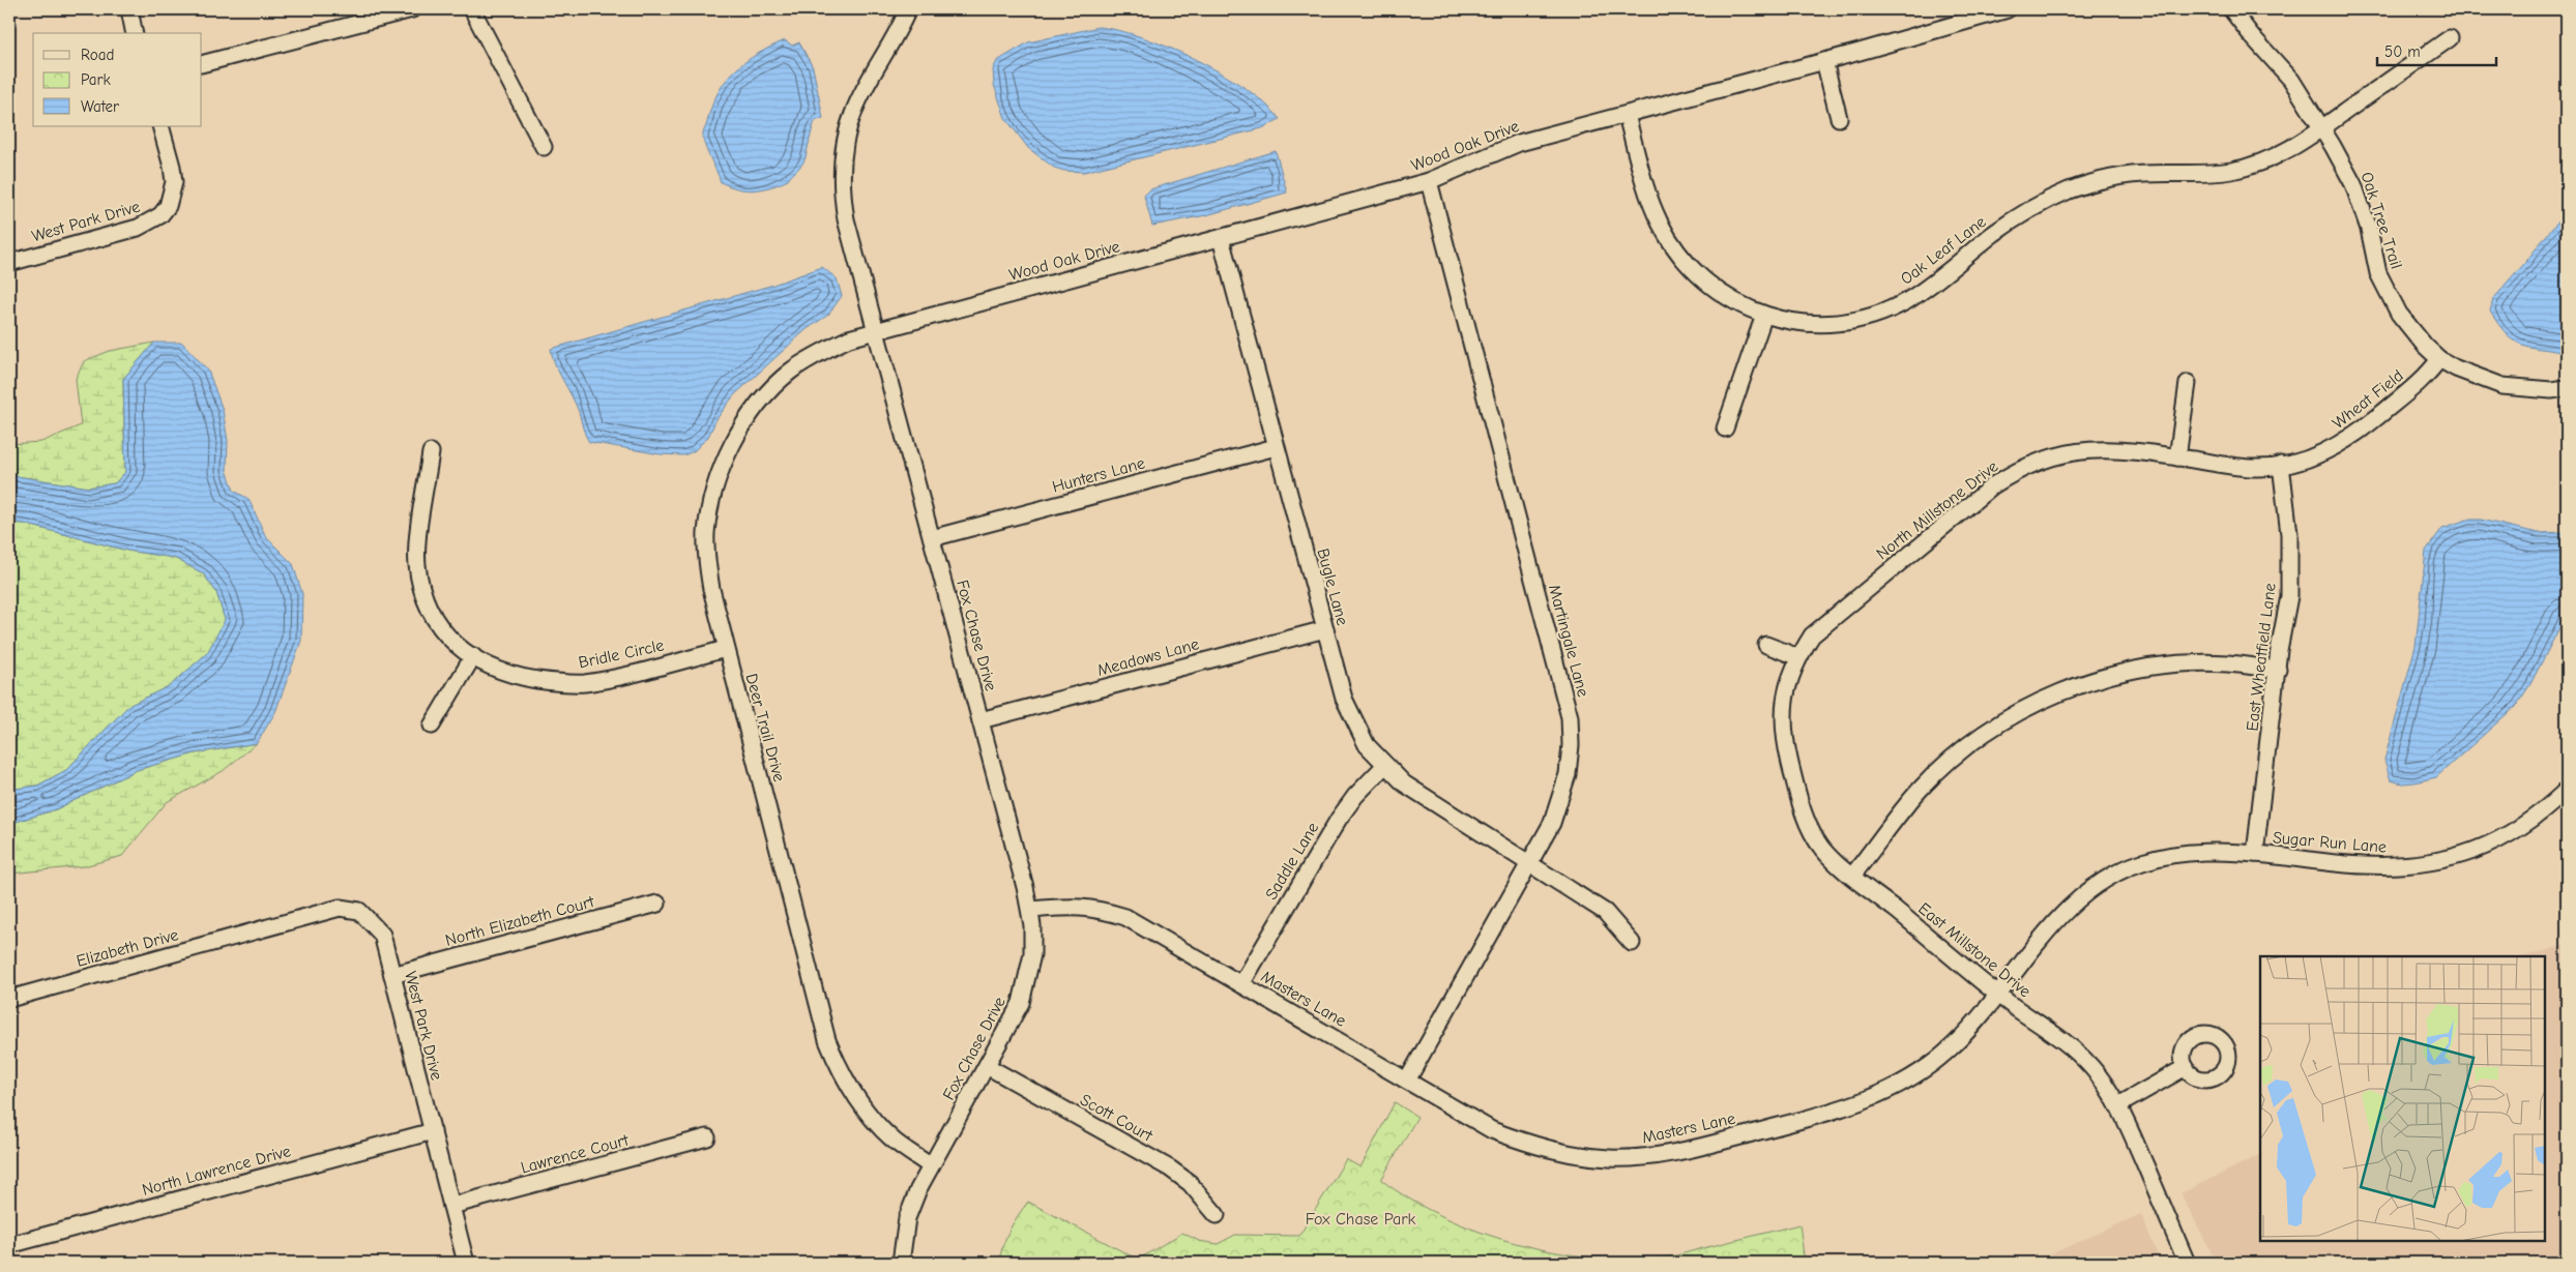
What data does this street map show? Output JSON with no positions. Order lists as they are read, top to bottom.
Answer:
{
  "streets": {
    "street": [
      "Wood Oak Drive",
      "Oak Tree Trail",
      "West Park Drive",
      "Oak Leaf Lane",
      "Wheat Field",
      "Hunters Lane",
      "North Millstone Drive",
      "Bugle Lane",
      "Fox Chase Drive",
      "Martingale Lane",
      "Bridle Circle",
      "Meadows Lane",
      "East Wheatfield Lane",
      "Deer Trail Drive",
      "Sugar Run Lane",
      "Saddle Lane",
      "North Elizabeth Court",
      "Elizabeth Drive",
      "East Millstone Drive",
      "Masters Lane",
      "Scott Court",
      "Lawrence Court",
      "North Lawrence Drive"
    ]
  },
  "crossings": [
    ["Wood Oak Drive", "Oak Leaf Lane"],
    ["Wood Oak Drive", "Bugle Lane"],
    ["Wood Oak Drive", "Fox Chase Drive"],
    ["Wood Oak Drive", "Martingale Lane"],
    ["Wood Oak Drive", "Deer Trail Drive"],
    ["Oak Tree Trail", "Oak Leaf Lane"],
    ["Oak Tree Trail", "Wheat Field"],
    ["West Park Drive", "North Elizabeth Court"],
    ["West Park Drive", "Elizabeth Drive"],
    ["West Park Drive", "Lawrence Court"],
    ["West Park Drive", "North Lawrence Drive"],
    ["Wheat Field", "North Millstone Drive"],
    ["Wheat Field", "East Wheatfield Lane"],
    ["Hunters Lane", "Bugle Lane"],
    ["Hunters Lane", "Fox Chase Drive"],
    ["North Millstone Drive", "East Wheatfield Lane"],
    ["North Millstone Drive", "East Millstone Drive"],
    ["Bugle Lane", "Martingale Lane"],
    ["Bugle Lane", "Meadows Lane"],
    ["Bugle Lane", "Saddle Lane"],
    ["Fox Chase Drive", "Meadows Lane"],
    ["Fox Chase Drive", "Deer Trail Drive"],
    ["Fox Chase Drive", "Masters Lane"],
    ["Fox Chase Drive", "Scott Court"],
    ["Martingale Lane", "Masters Lane"],
    ["Bridle Circle", "Deer Trail Drive"],
    ["East Wheatfield Lane", "Sugar Run Lane"],
    ["East Wheatfield Lane", "Masters Lane"],
    ["Sugar Run Lane", "Masters Lane"],
    ["Saddle Lane", "Masters Lane"],
    ["East Millstone Drive", "Masters Lane"]
  ],
  "parks": ["Fox Chase Park"],
  "legend": ["Road", "Park", "Water"],
  "scale_bar": "50 m"
}
